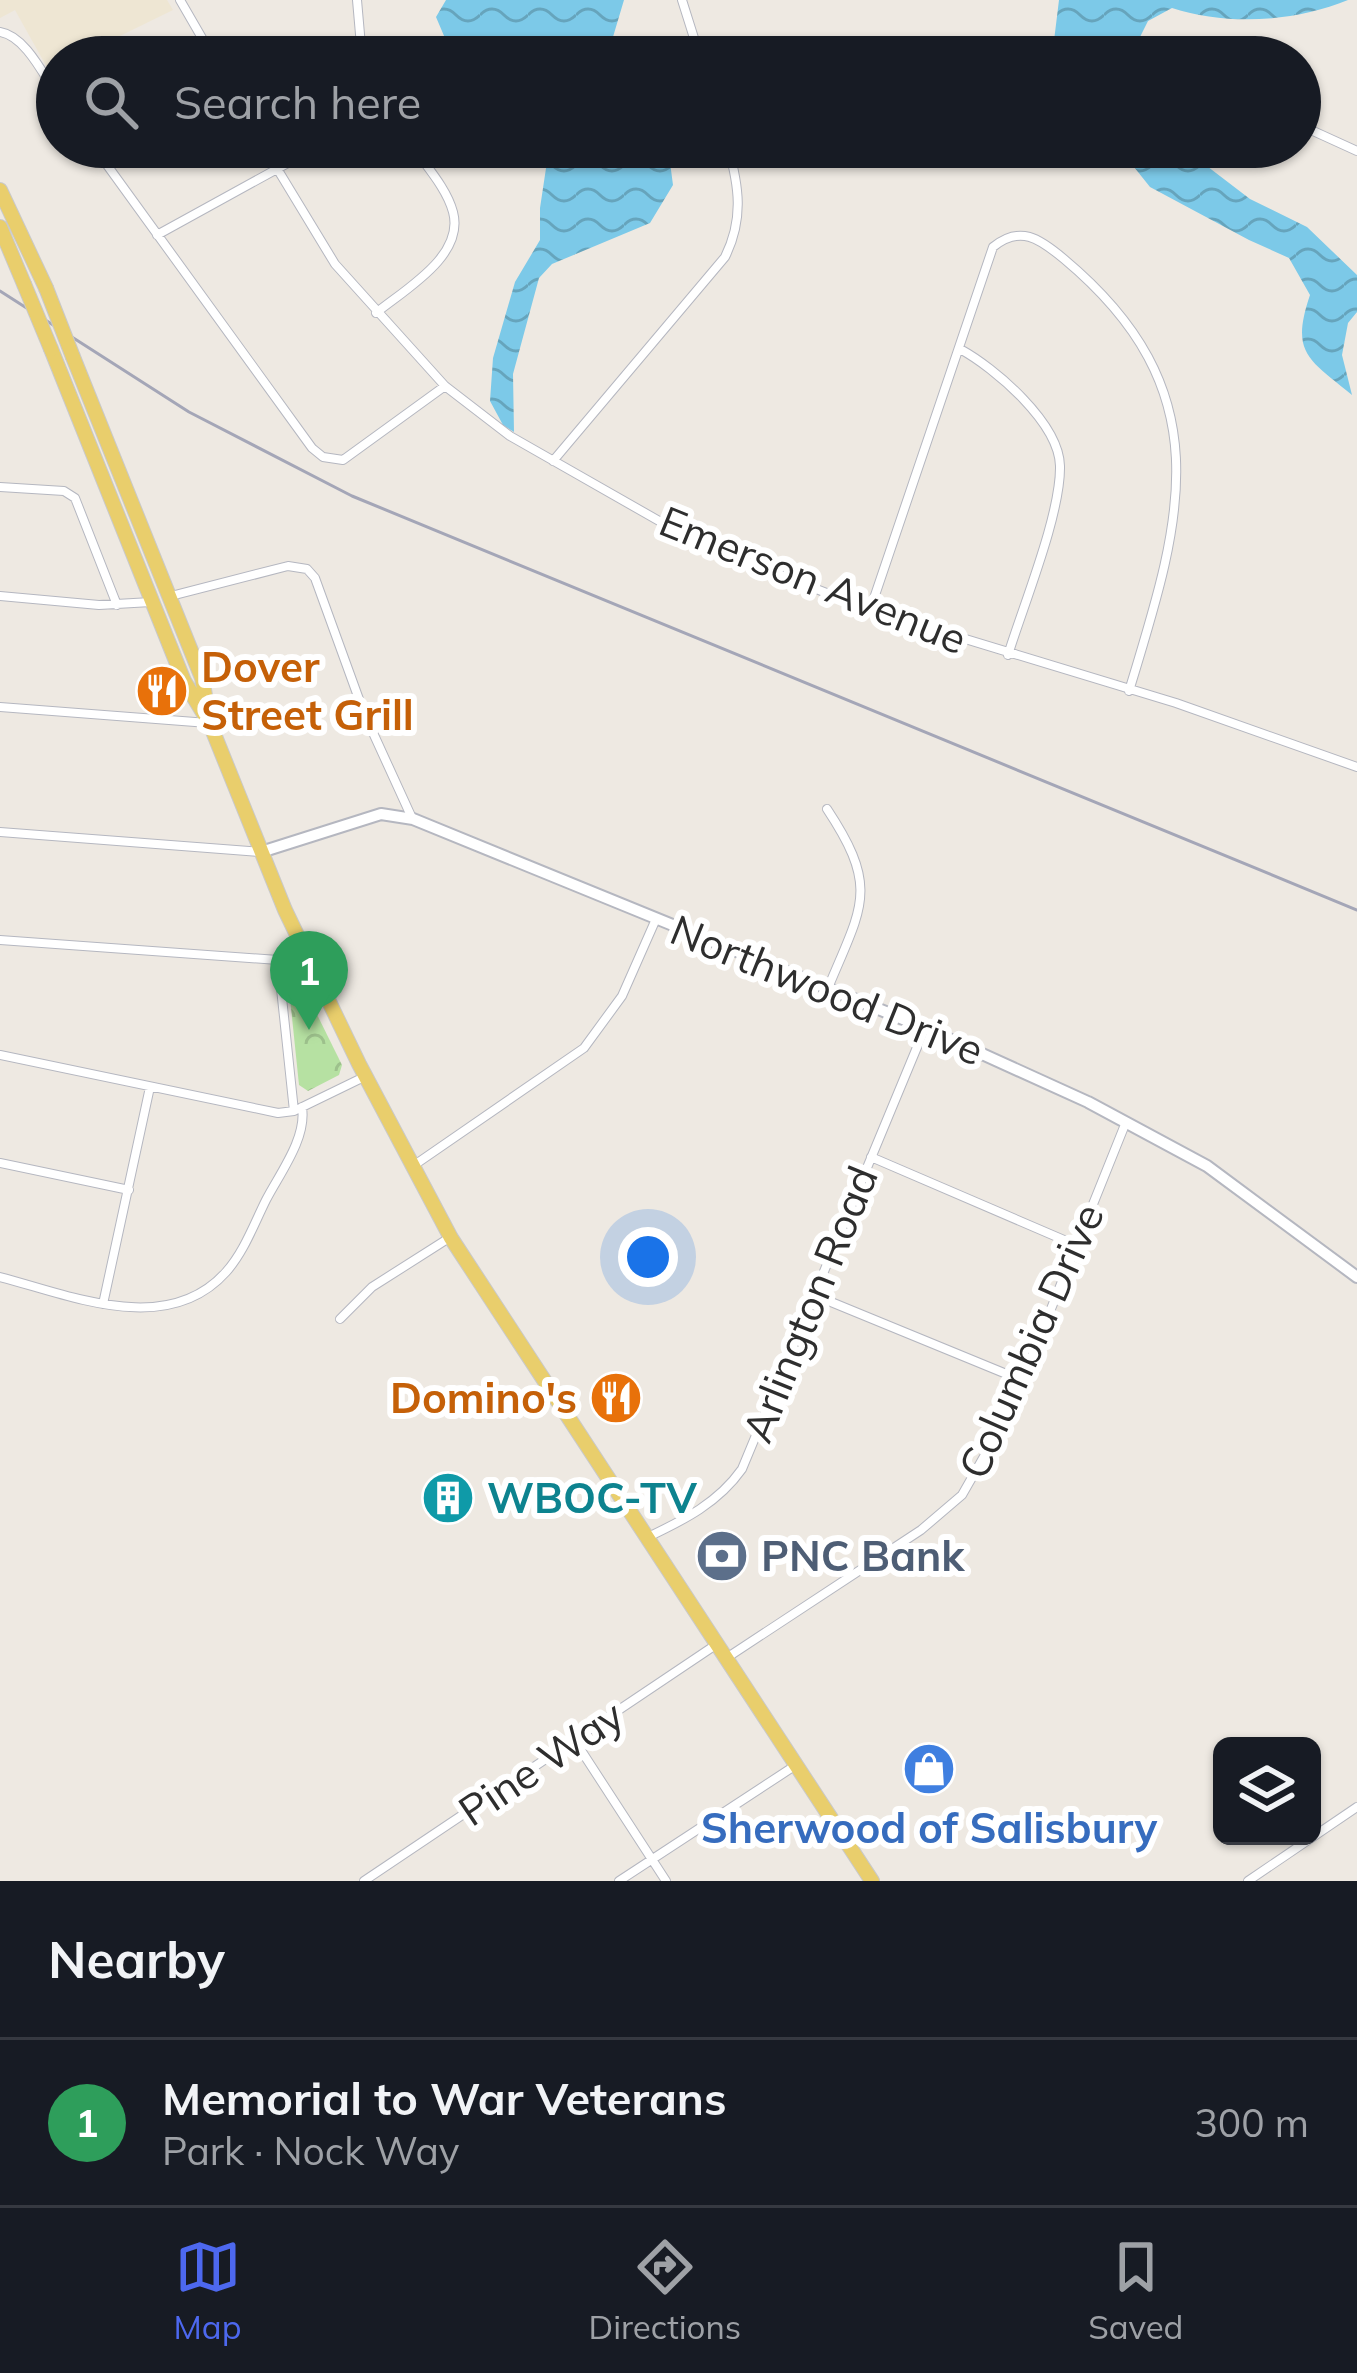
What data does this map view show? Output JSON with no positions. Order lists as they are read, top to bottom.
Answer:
{
  "streets": {
    "street": [
      "Emerson Avenue",
      "Northwood Drive",
      "Arlington Road",
      "Columbia Drive",
      "Pine Way"
    ]
  },
  "crossings": [
    ["Northwood Drive", "Arlington Road"],
    ["Northwood Drive", "Columbia Drive"]
  ],
  "places": {
    "restaurant": ["Dover Street Grill", "Domino's"],
    "building": ["WBOC-TV"],
    "bank": ["PNC Bank"],
    "shop": ["Sherwood of Salisbury"]
  },
  "page": {
    "search": "Search here",
    "pins": "1",
    "heading": "Nearby",
    "list": [
      {
        "mark": "1",
        "name": "Memorial to War Veterans",
        "note": "Park · Nock Way",
        "value": "300 m"
      }
    ],
    "nav": ["Map", "Directions", "Saved"]
  }
}
